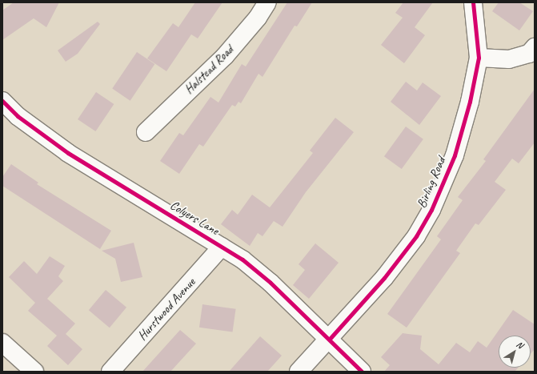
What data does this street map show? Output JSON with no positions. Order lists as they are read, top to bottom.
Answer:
{
  "streets": {
    "street": [
      "Halstead Road",
      "Birling Road",
      "Colyers Lane",
      "Hurstwood Avenue"
    ]
  },
  "crossings": [
    ["Birling Road", "Colyers Lane"],
    ["Colyers Lane", "Hurstwood Avenue"]
  ],
  "north": "top right"
}
